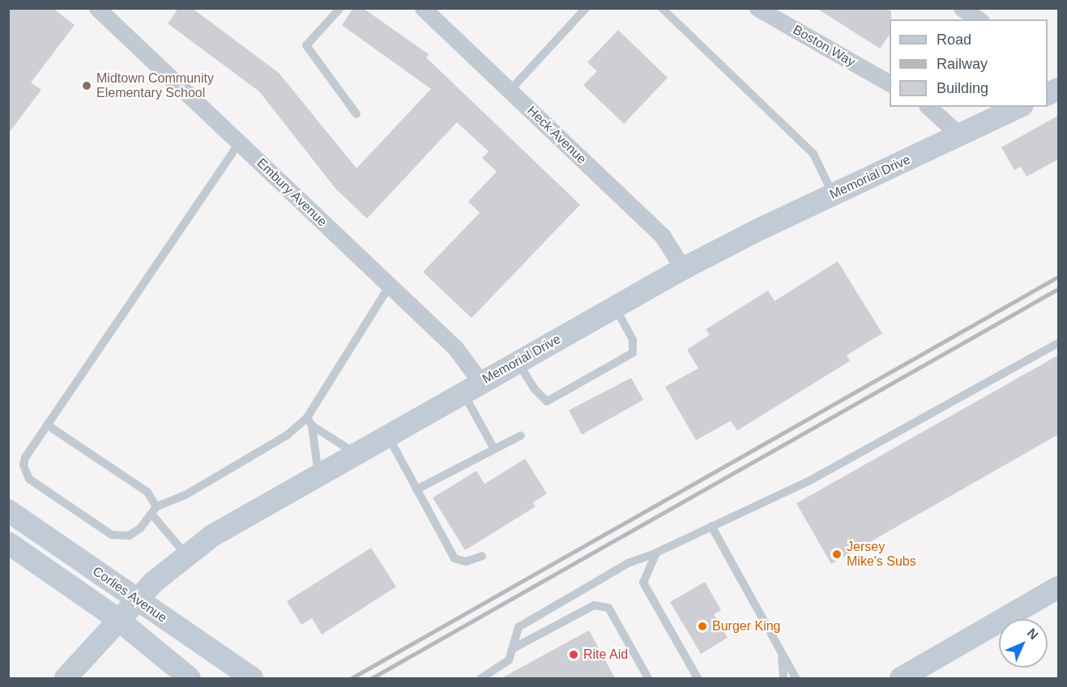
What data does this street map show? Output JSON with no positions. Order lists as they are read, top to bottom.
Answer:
{
  "streets": {
    "street": [
      "Boston Way",
      "Heck Avenue",
      "Memorial Drive",
      "Embury Avenue",
      "Corlies Avenue"
    ]
  },
  "crossings": [
    ["Heck Avenue", "Memorial Drive"],
    ["Memorial Drive", "Embury Avenue"],
    ["Memorial Drive", "Corlies Avenue"]
  ],
  "places": [
    "Midtown Community Elementary School",
    "Jersey Mike's Subs",
    "Burger King",
    "Rite Aid"
  ],
  "legend": ["Road", "Railway", "Building"],
  "north": "top right"
}
